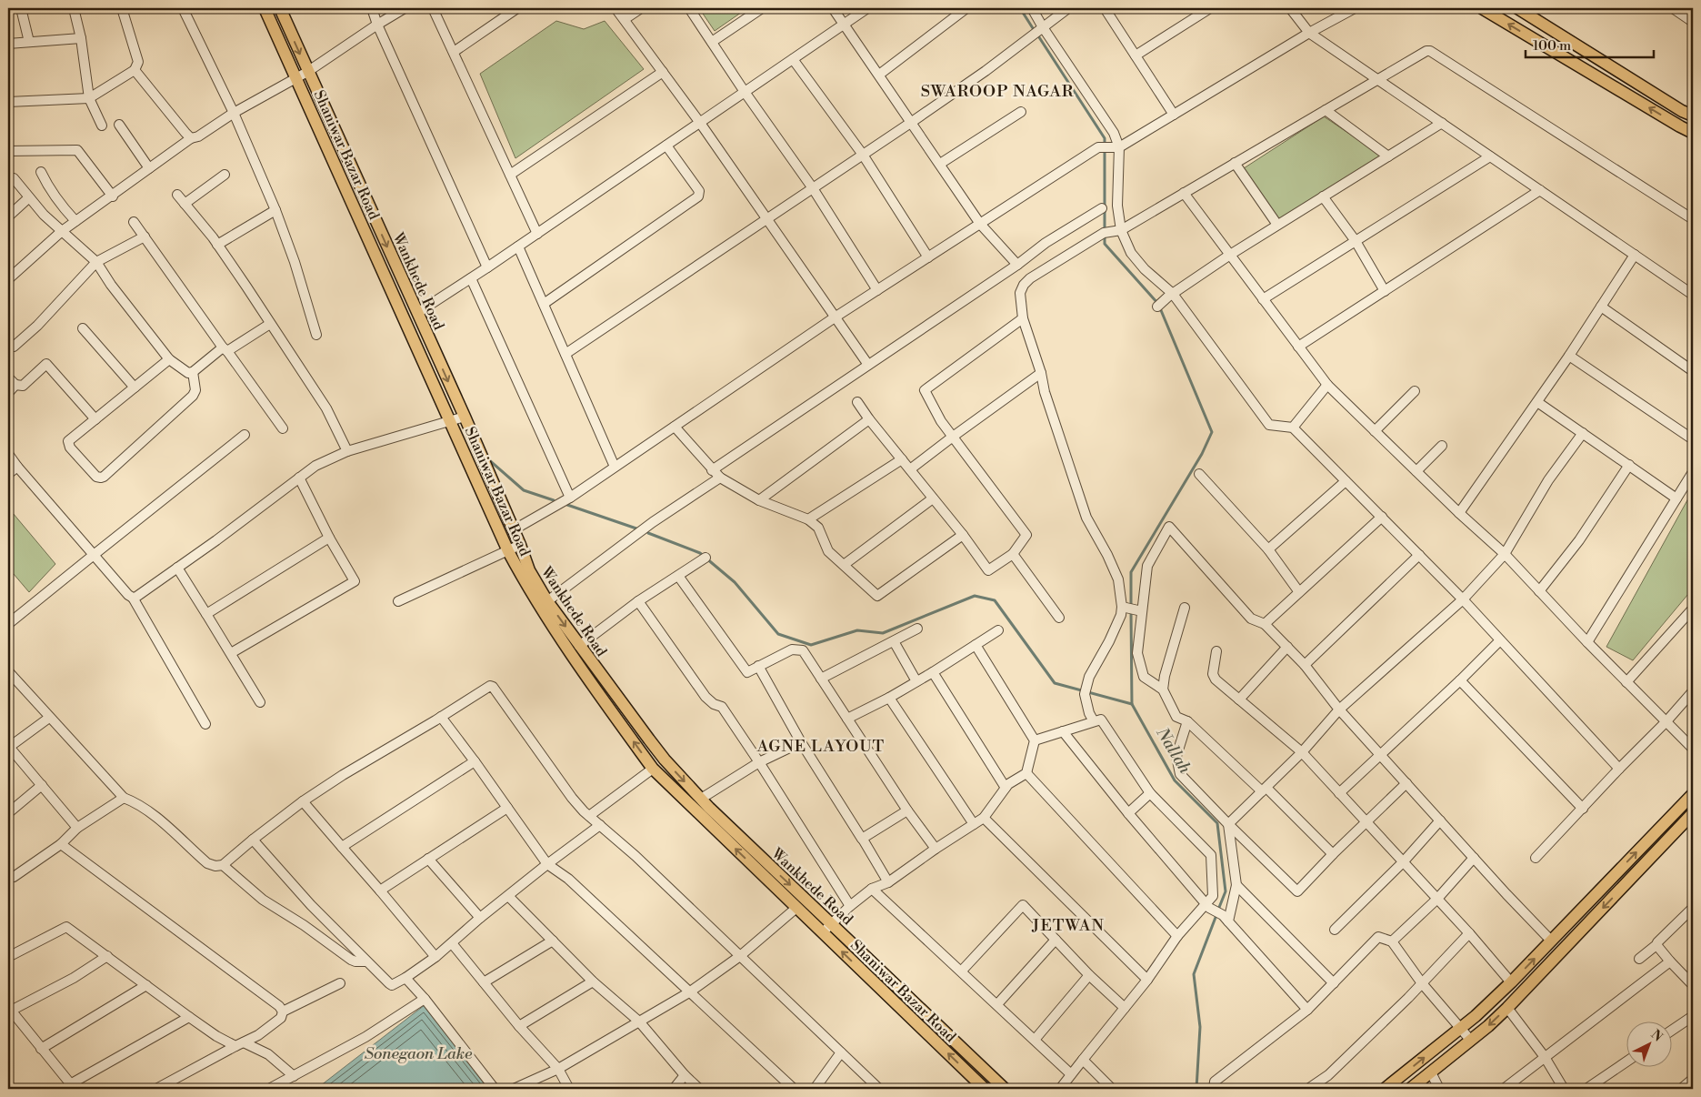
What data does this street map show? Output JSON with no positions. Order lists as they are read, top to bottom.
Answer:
{
  "streets": {
    "main road": ["Shaniwar Bazar Road", "Wankhede Road"]
  },
  "one_way": ["Shaniwar Bazar Road", "Wankhede Road"],
  "districts": ["SWAROOP NAGAR", "AGNE LAYOUT", "JETWAN"],
  "water": ["Nallah", "Sonegaon Lake"],
  "scale_bar": "100 m",
  "north": "top right"
}
